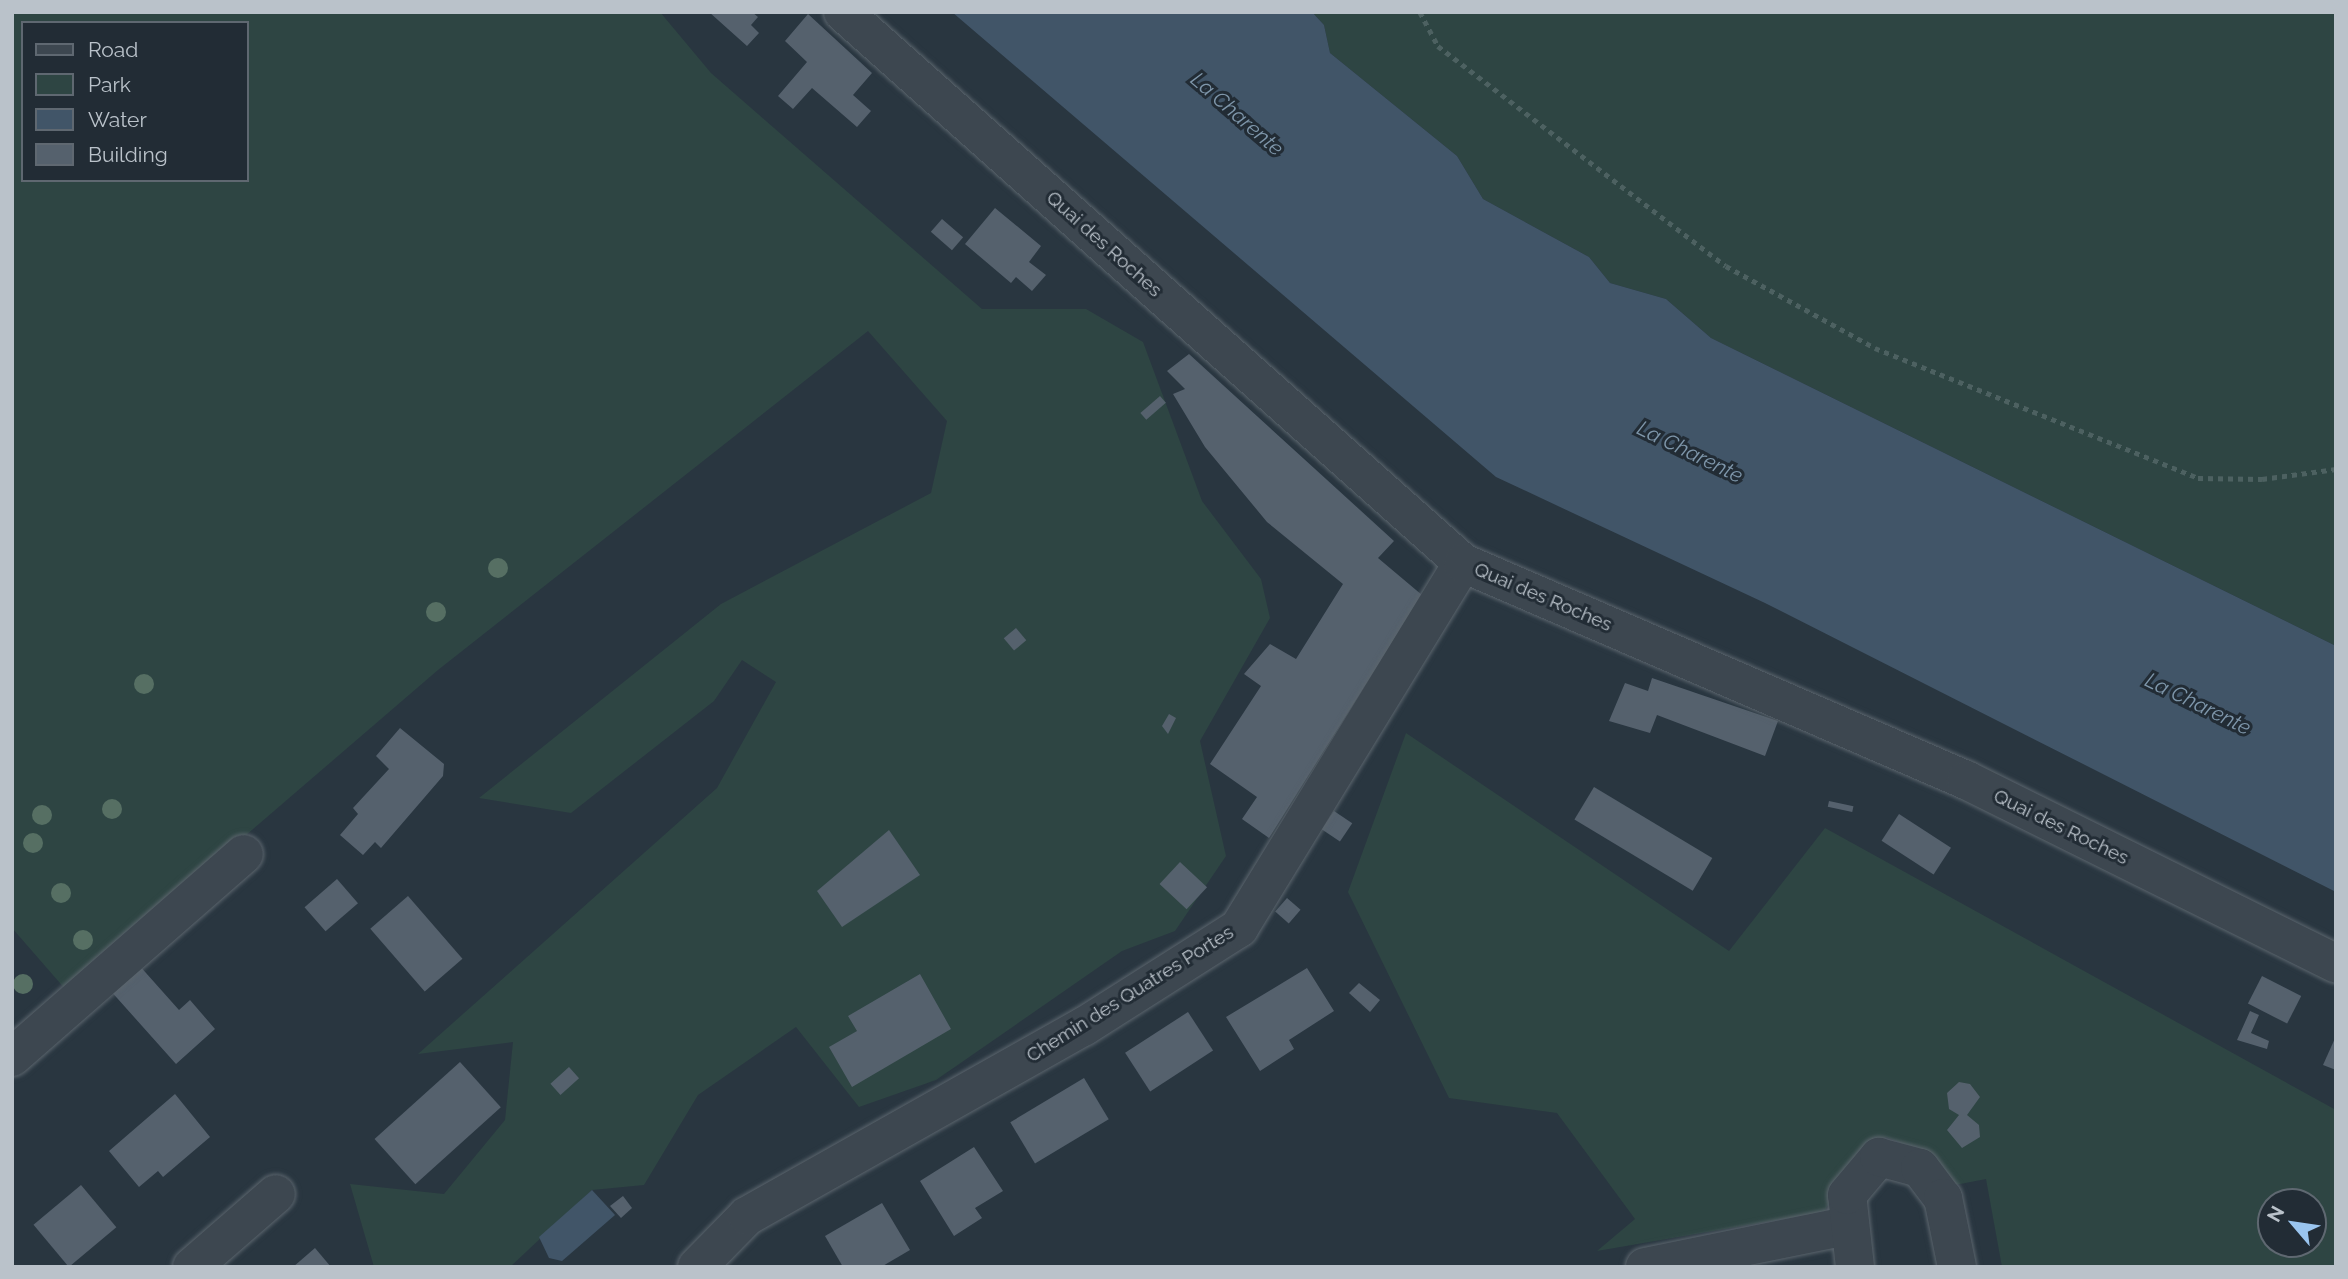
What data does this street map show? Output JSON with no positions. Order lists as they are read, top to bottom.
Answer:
{
  "streets": {
    "street": ["Quai des Roches", "Chemin des Quatres Portes"]
  },
  "crossings": [
    ["Quai des Roches", "Chemin des Quatres Portes"]
  ],
  "water": ["La Charente"],
  "legend": [
    "Road",
    "Park",
    "Water",
    "Building"
  ],
  "north": "top left"
}
